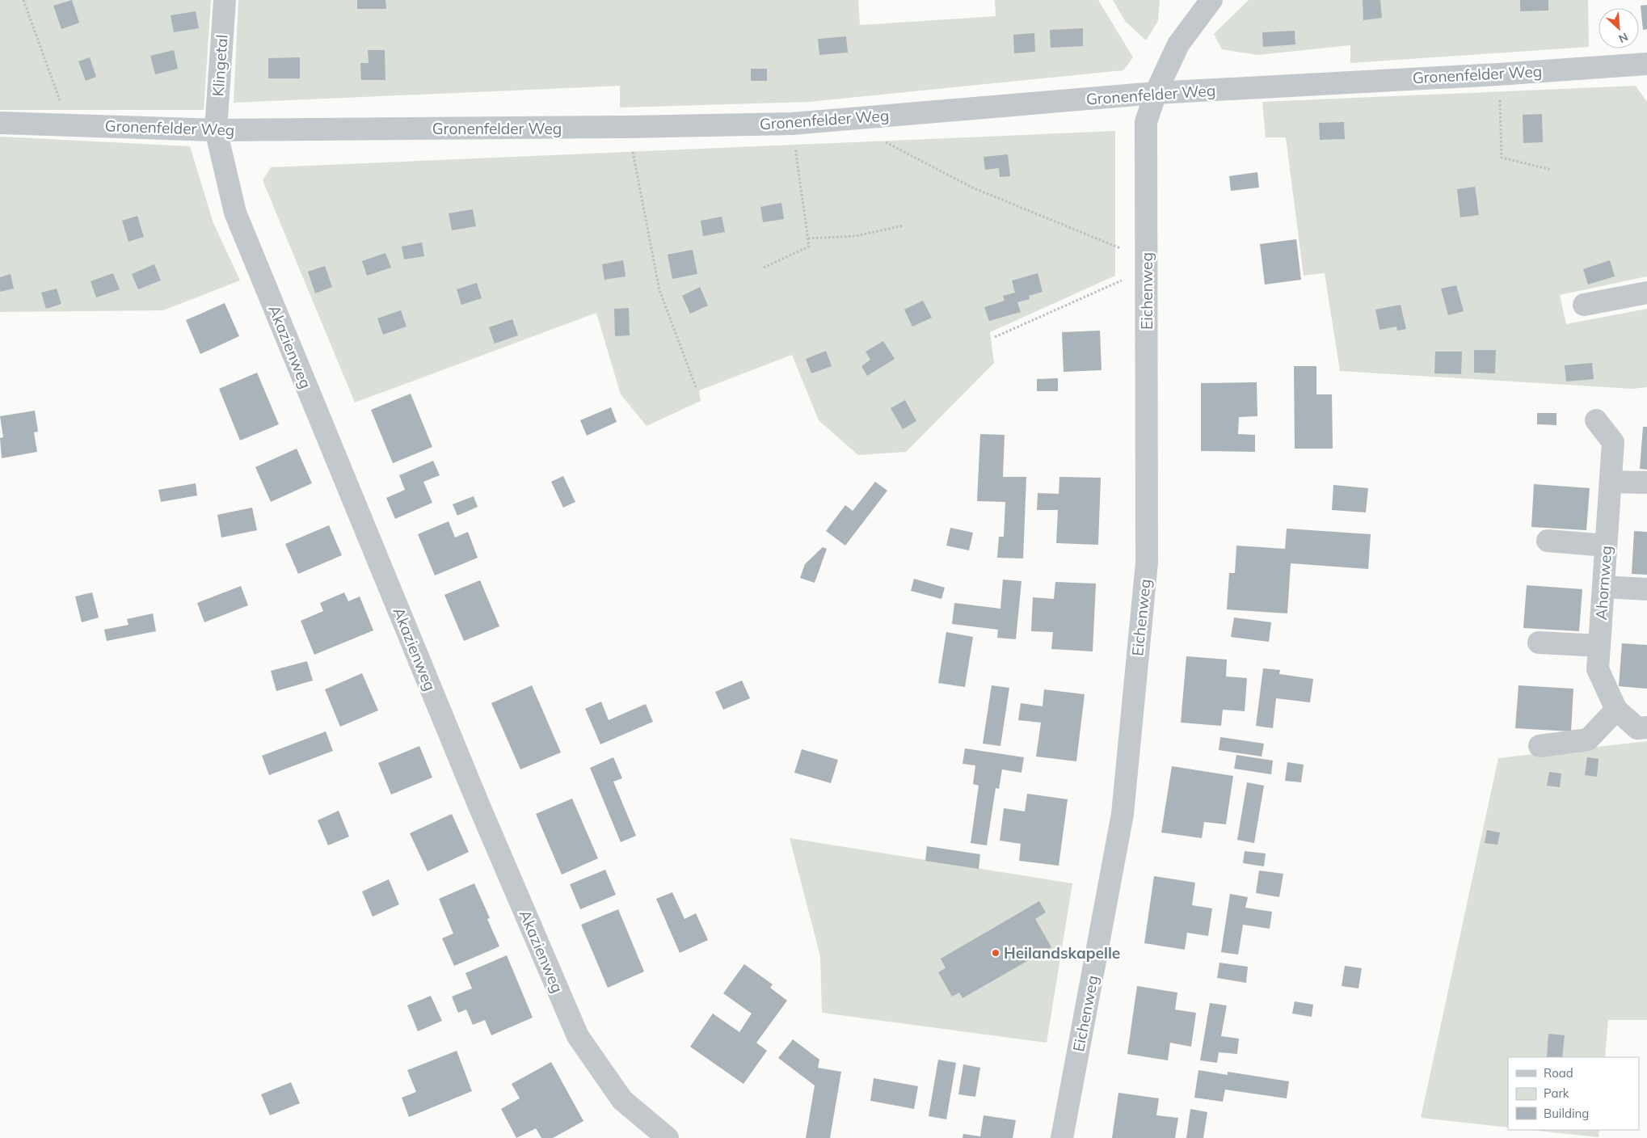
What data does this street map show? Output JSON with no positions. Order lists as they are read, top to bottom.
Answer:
{
  "streets": {
    "street": [
      "Klingetal",
      "Gronenfelder Weg",
      "Eichenweg",
      "Akazienweg",
      "Ahornweg"
    ]
  },
  "crossings": [
    ["Klingetal", "Gronenfelder Weg"],
    ["Klingetal", "Akazienweg"],
    ["Gronenfelder Weg", "Eichenweg"],
    ["Gronenfelder Weg", "Akazienweg"]
  ],
  "places": ["Heilandskapelle"],
  "legend": ["Road", "Park", "Building"],
  "north": "bottom right"
}
